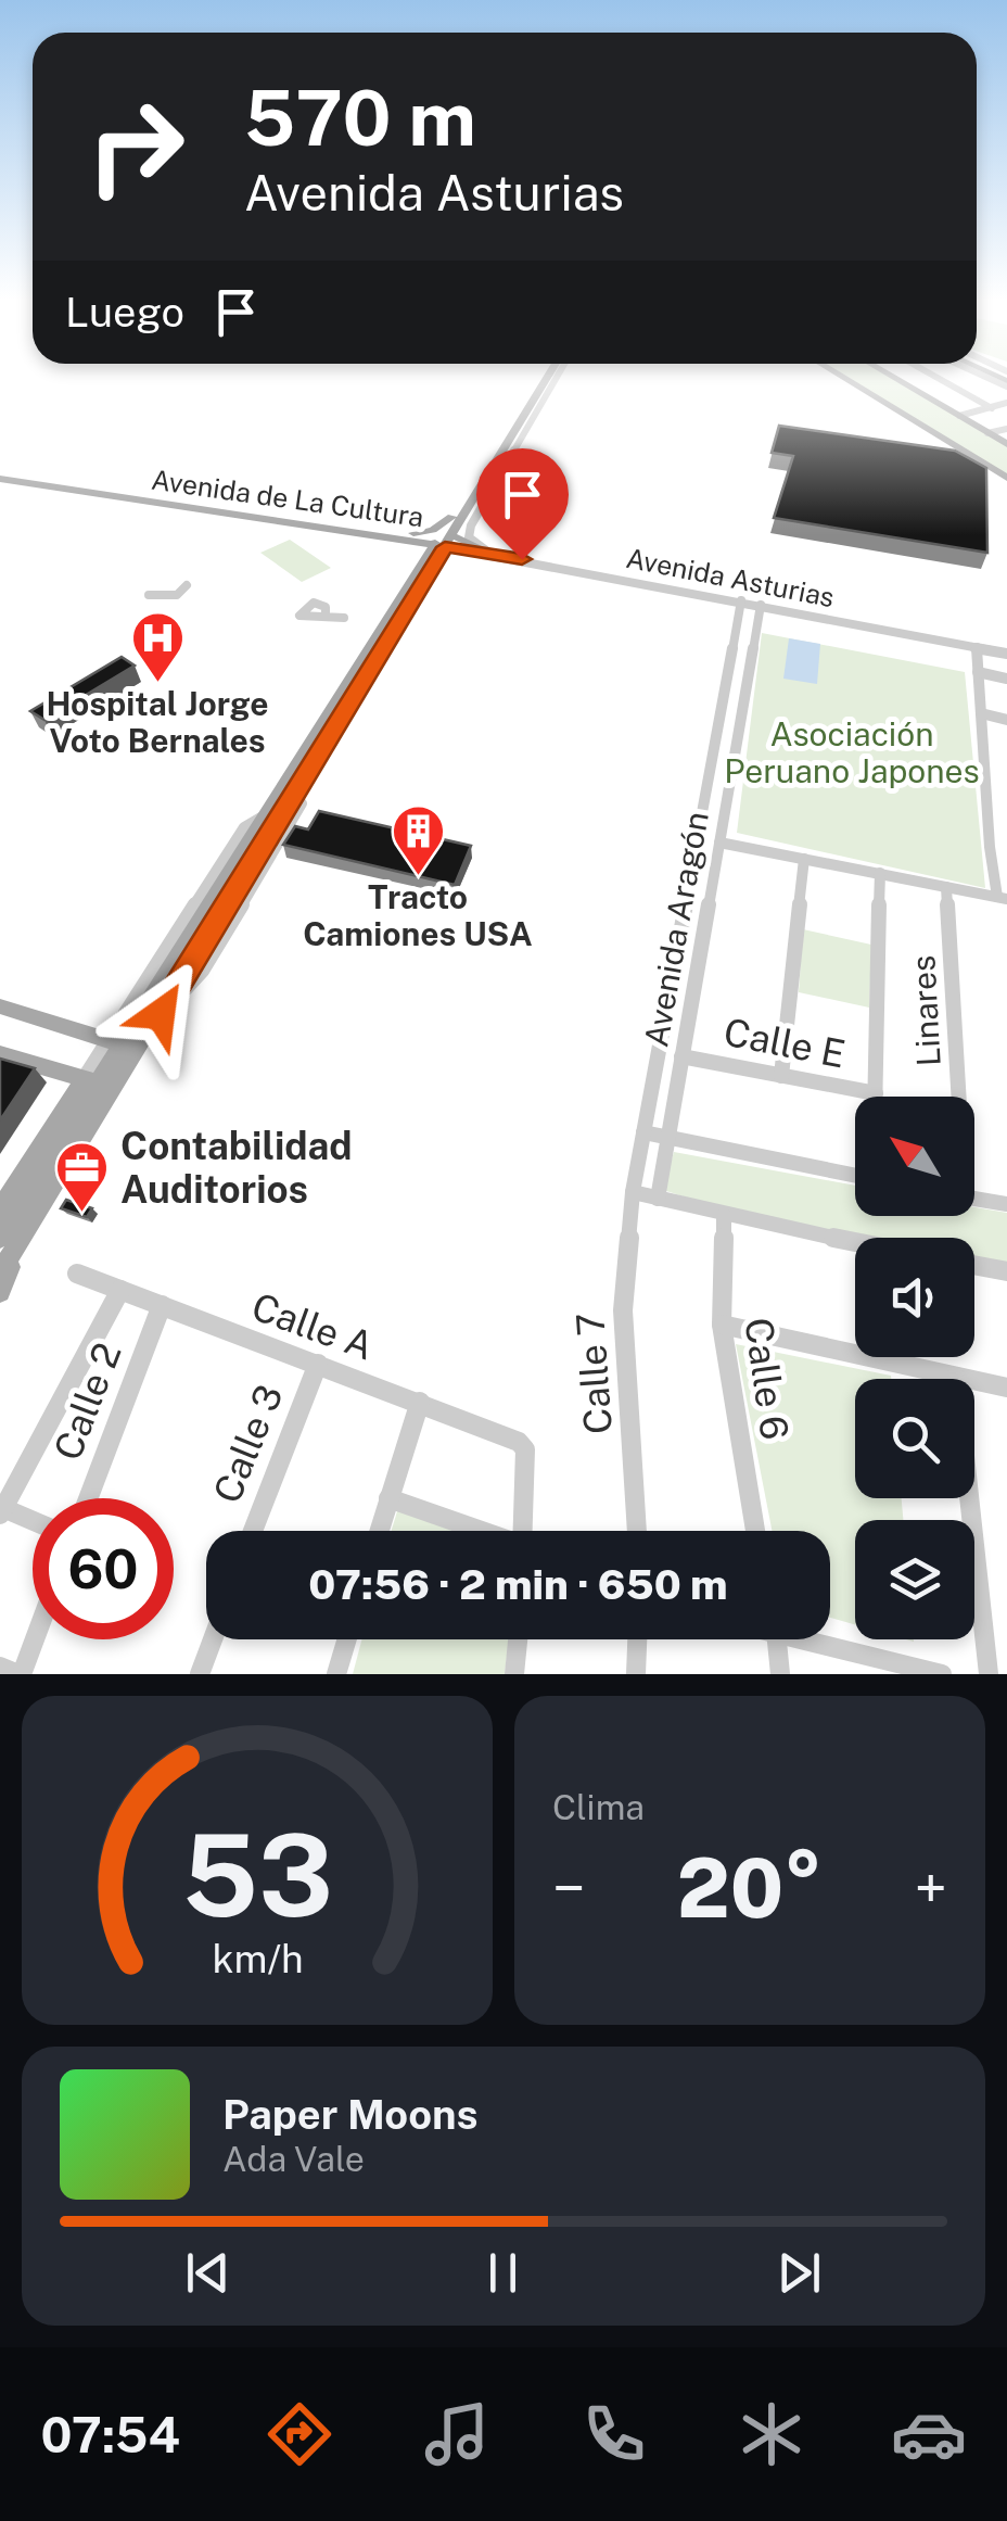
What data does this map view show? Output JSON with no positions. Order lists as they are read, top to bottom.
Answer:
{
  "streets": {
    "main road": ["Avenida de La Cultura"],
    "street": [
      "Avenida Asturias",
      "Avenida Aragón",
      "Linares",
      "Calle E",
      "Calle A",
      "Calle 7",
      "Calle 6",
      "Calle 2",
      "Calle 3"
    ]
  },
  "crossings": [
    ["Avenida de La Cultura", "Avenida Asturias"],
    ["Avenida Asturias", "Avenida Aragón"],
    ["Avenida Aragón", "Calle E"],
    ["Avenida Aragón", "Calle 7"],
    ["Calle A", "Calle 2"],
    ["Calle A", "Calle 3"]
  ],
  "parks": ["Asociación Peruano Japones"],
  "places": {
    "hospital": ["Hospital Jorge Voto Bernales"],
    "building": ["Tracto Camiones USA"],
    "office": ["Contabilidad Auditorios"]
  },
  "north": "top left",
  "page": {
    "turn": ["570 m", "Avenida Asturias"],
    "then": "Luego",
    "limit": "60",
    "trip": "07:56 · 2 min · 650 m",
    "tile": "Clima",
    "heat": ["−", "20°", "+"],
    "song": ["Paper Moons", "Ada Vale"],
    "tabs": "07:54",
    "gauge": ["53", "km/h"]
  }
}
